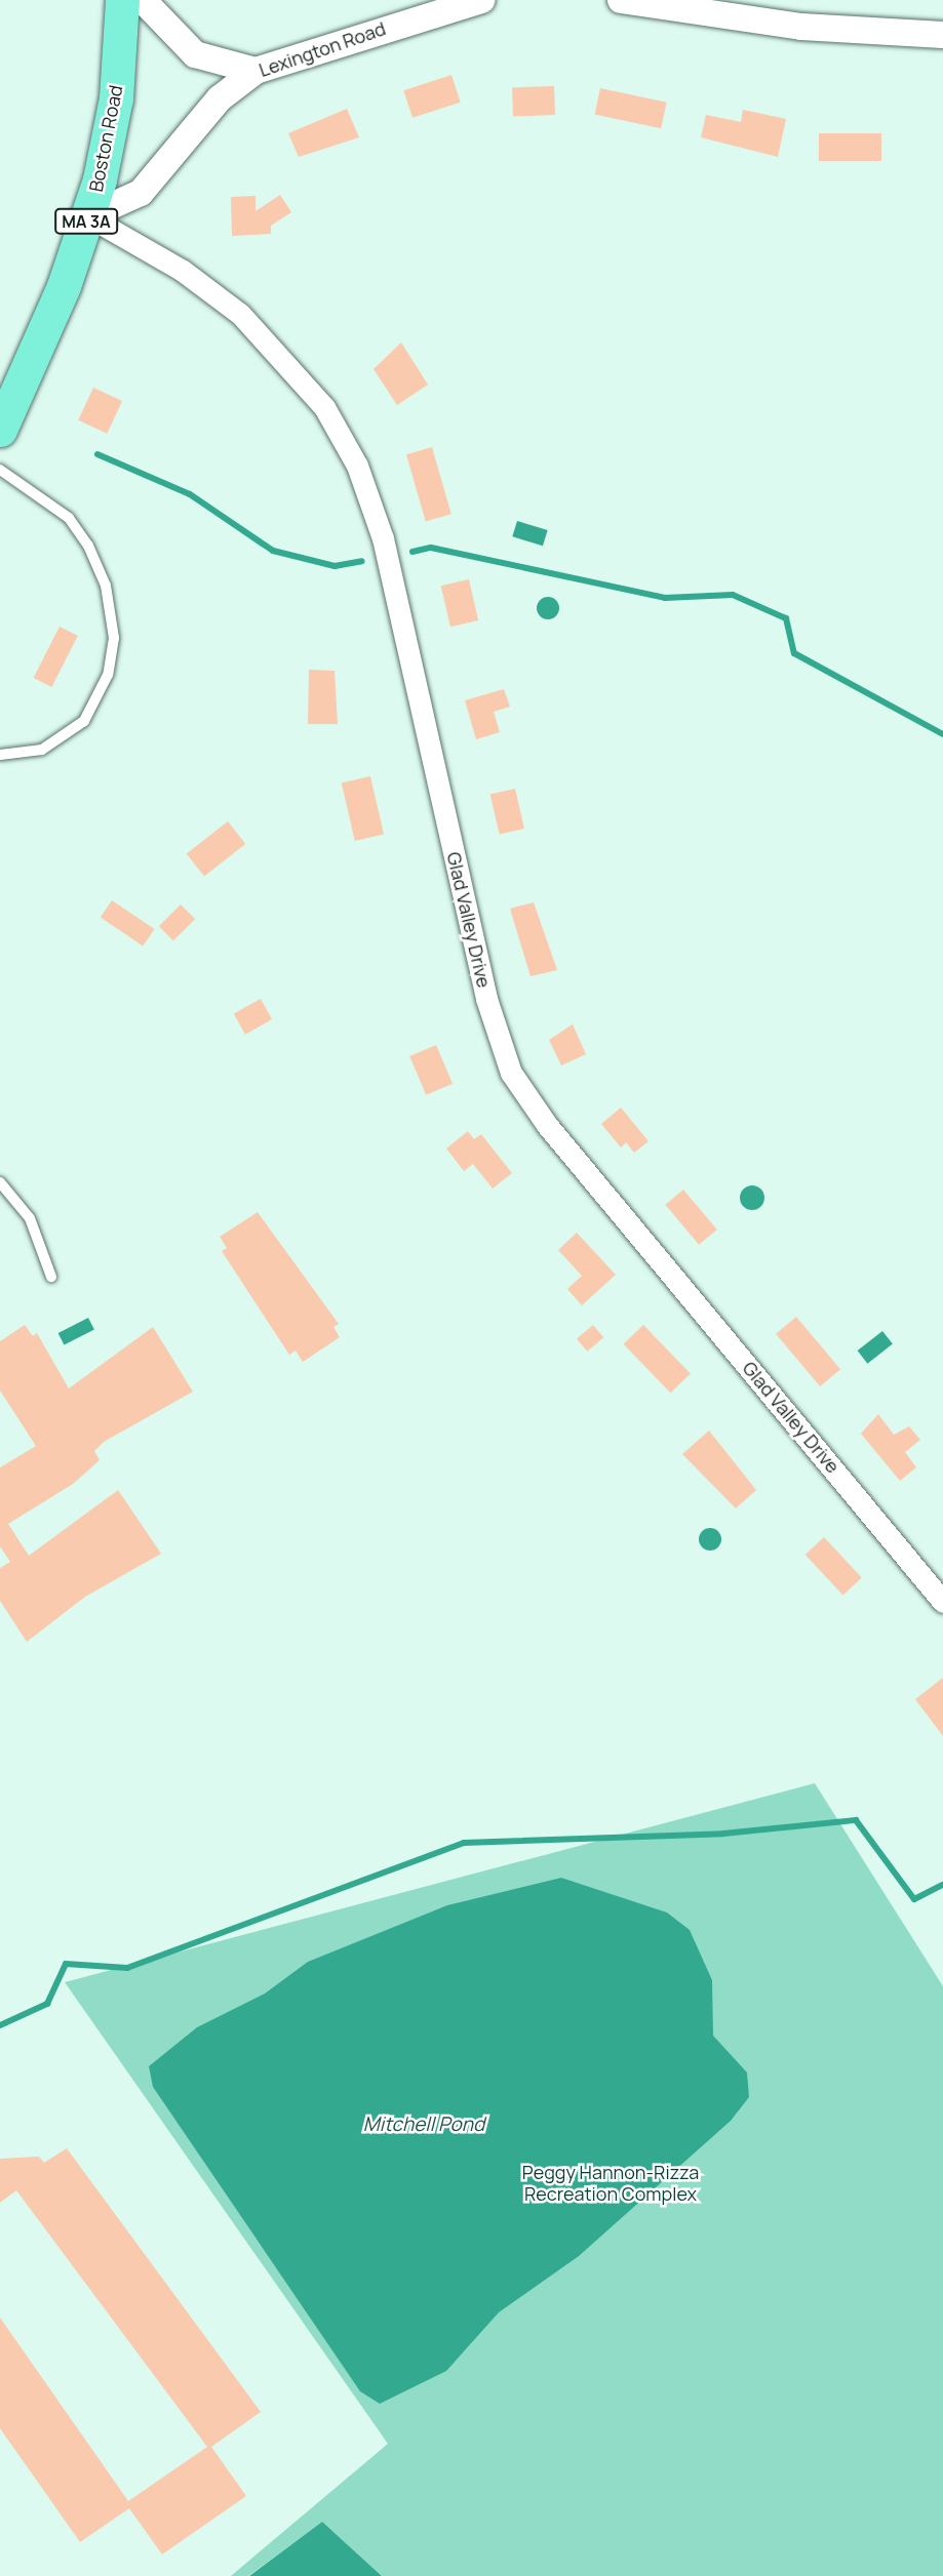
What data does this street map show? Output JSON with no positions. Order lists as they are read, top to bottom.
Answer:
{
  "streets": {
    "main road": ["Boston Road", "MA 3A"],
    "street": ["Lexington Road", "Glad Valley Drive"]
  },
  "crossings": [
    ["Lexington Road", "Boston Road"],
    ["Lexington Road", "Glad Valley Drive"],
    ["Boston Road", "Glad Valley Drive"]
  ],
  "water": ["Mitchell Pond"],
  "parks": ["Peggy Hannon-Rizza Recreation Complex"]
}
